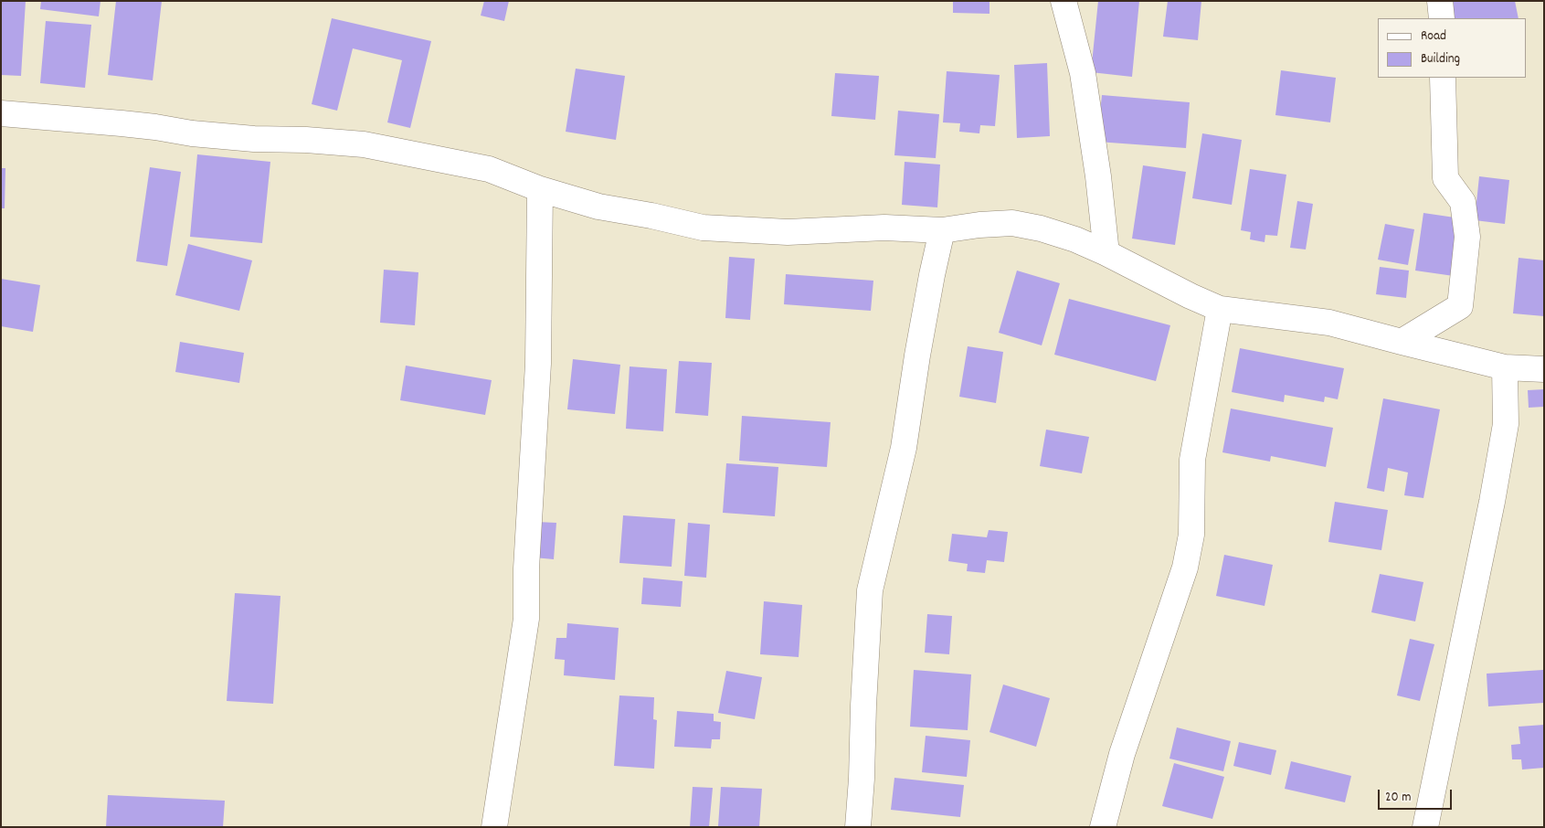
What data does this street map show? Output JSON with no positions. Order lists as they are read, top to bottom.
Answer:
{
  "legend": ["Road", "Building"],
  "scale_bar": "20 m"
}
